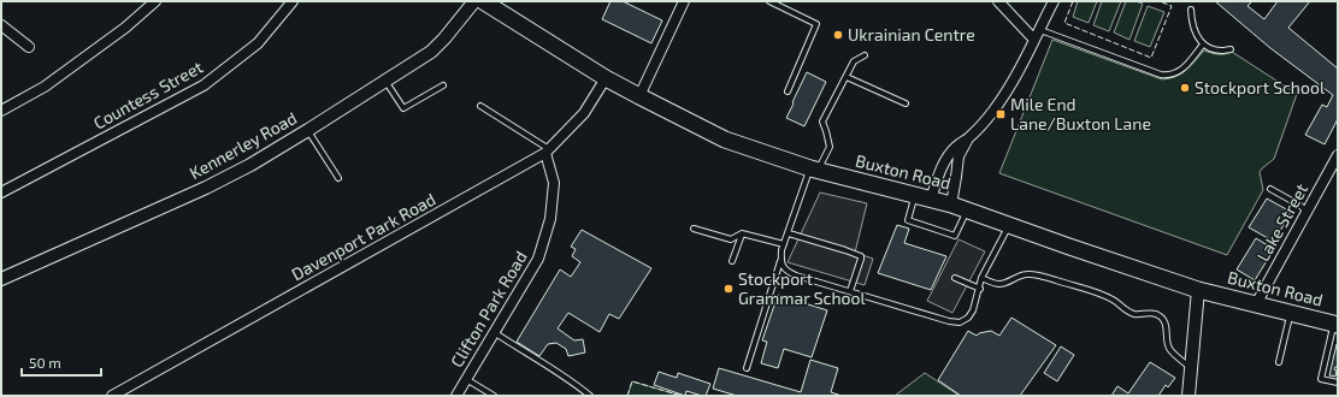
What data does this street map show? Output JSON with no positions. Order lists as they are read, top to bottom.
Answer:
{
  "streets": {
    "highway": ["Buxton Road"],
    "street": [
      "Countess Street",
      "Kennerley Road",
      "Lake Street",
      "Davenport Park Road",
      "Clifton Park Road"
    ]
  },
  "crossings": [
    ["Buxton Road", "Lake Street"],
    ["Buxton Road", "Davenport Park Road"],
    ["Davenport Park Road", "Clifton Park Road"]
  ],
  "places": {
    "other": ["Ukrainian Centre", "Stockport School", "Stockport Grammar School"],
    "transit": ["Mile End Lane/Buxton Lane"]
  },
  "scale_bar": "50 m"
}
